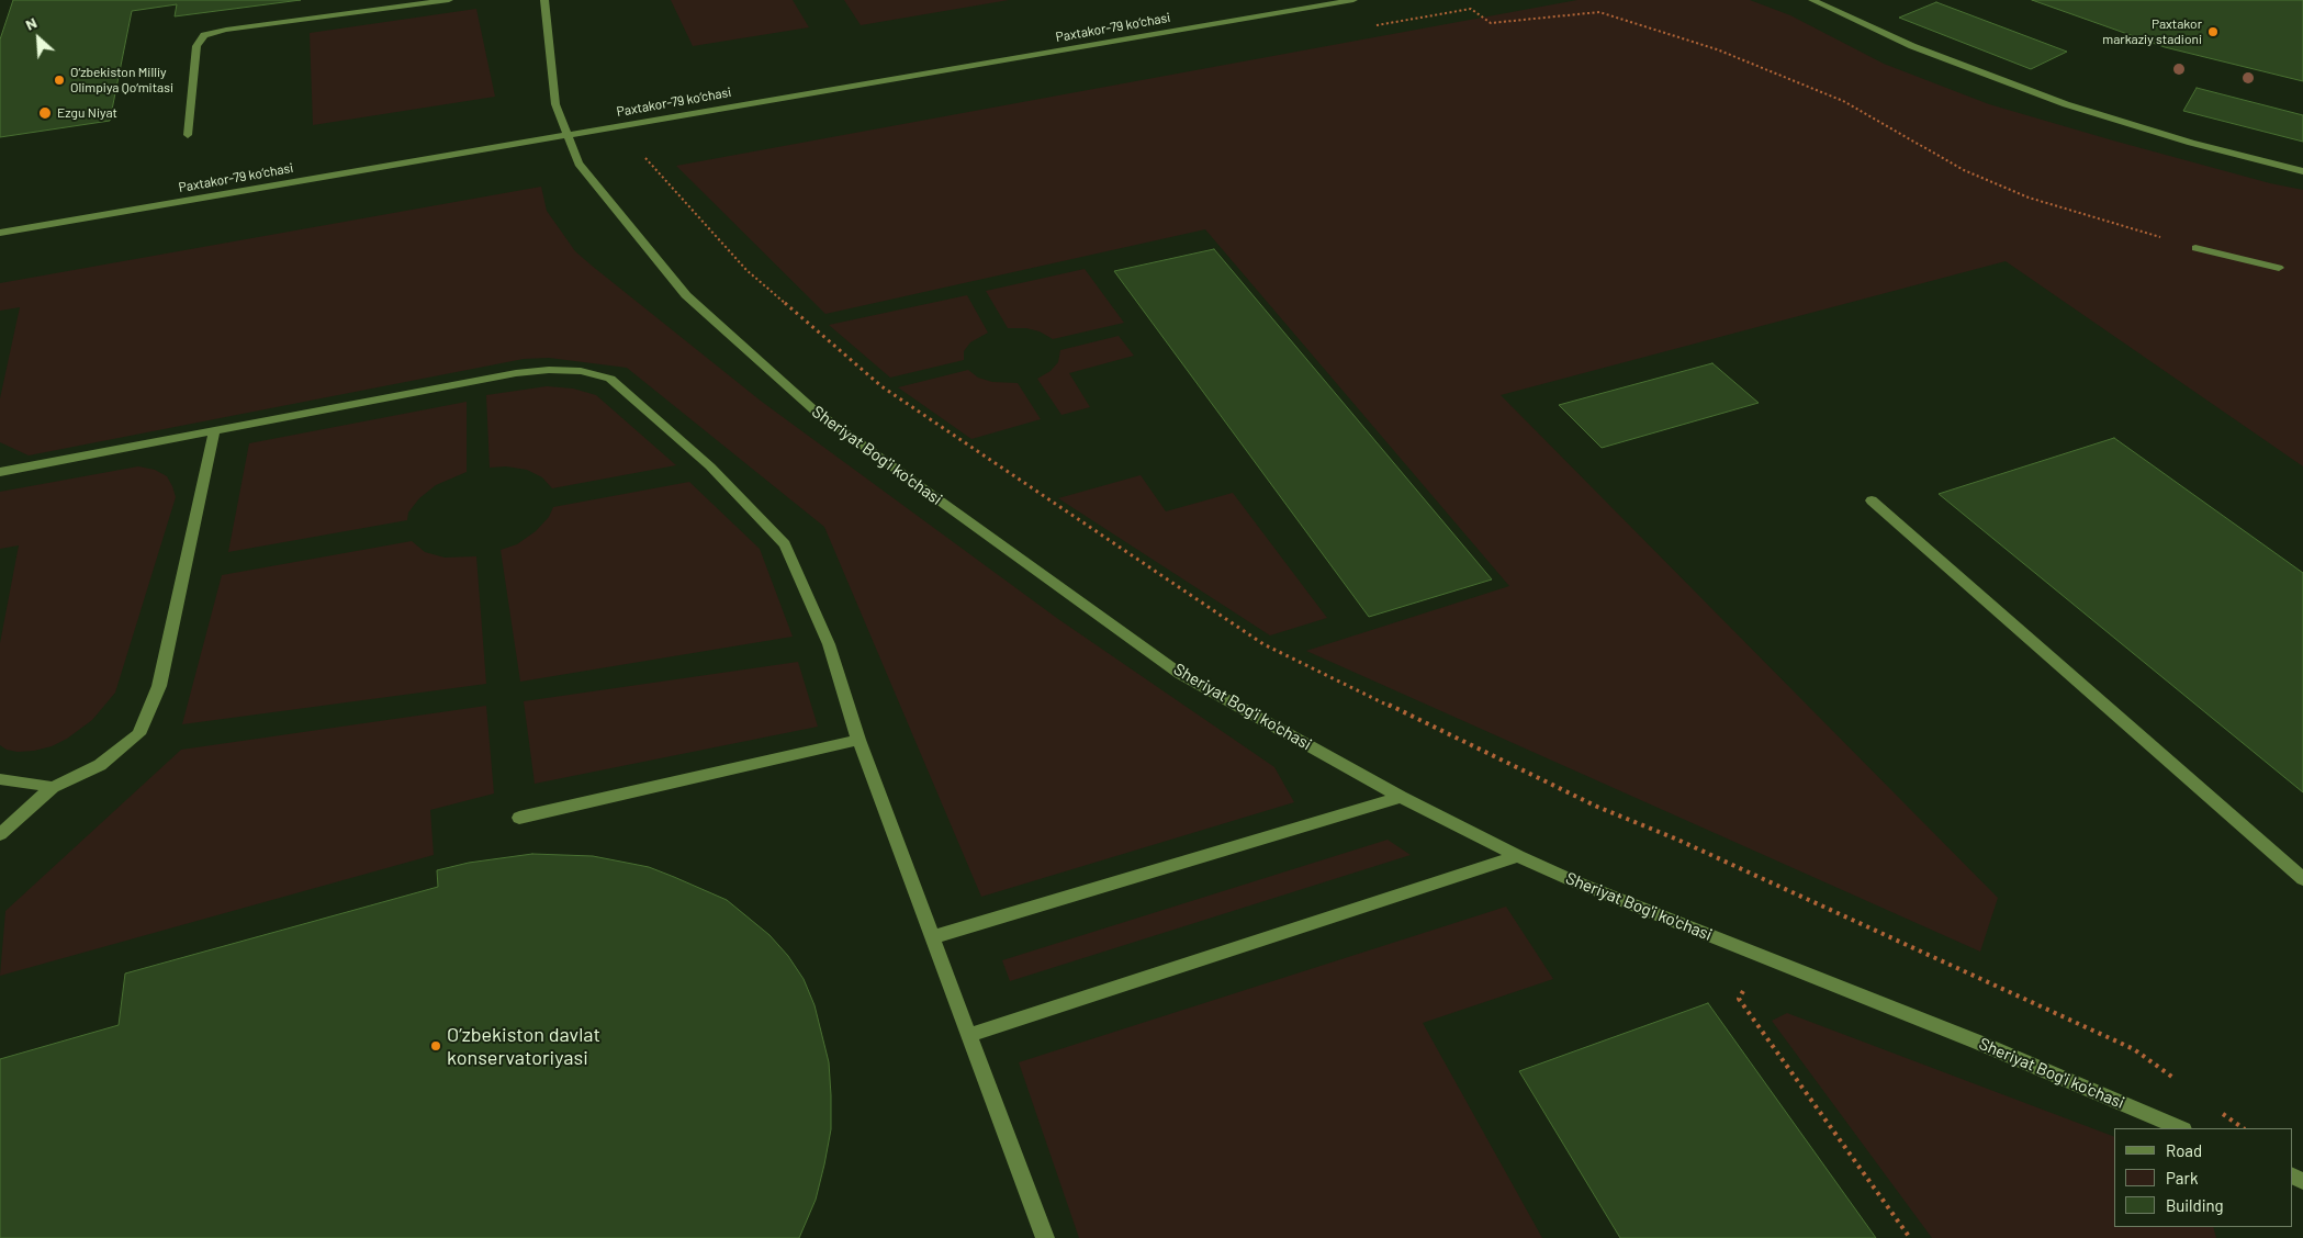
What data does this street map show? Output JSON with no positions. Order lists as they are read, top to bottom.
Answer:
{
  "streets": {
    "street": ["Paxtakor-79 ko‘chasi", "Sheriyat Bog'i ko'chasi"]
  },
  "crossings": [
    ["Paxtakor-79 ko‘chasi", "Sheriyat Bog'i ko'chasi"]
  ],
  "places": [
    "Paxtakor markaziy stadioni",
    "O‘zbekiston Milliy Olimpiya Qo‘mitasi",
    "Ezgu Niyat",
    "O’zbekiston davlat konservatoriyasi"
  ],
  "legend": ["Road", "Park", "Building"],
  "north": "top left"
}
